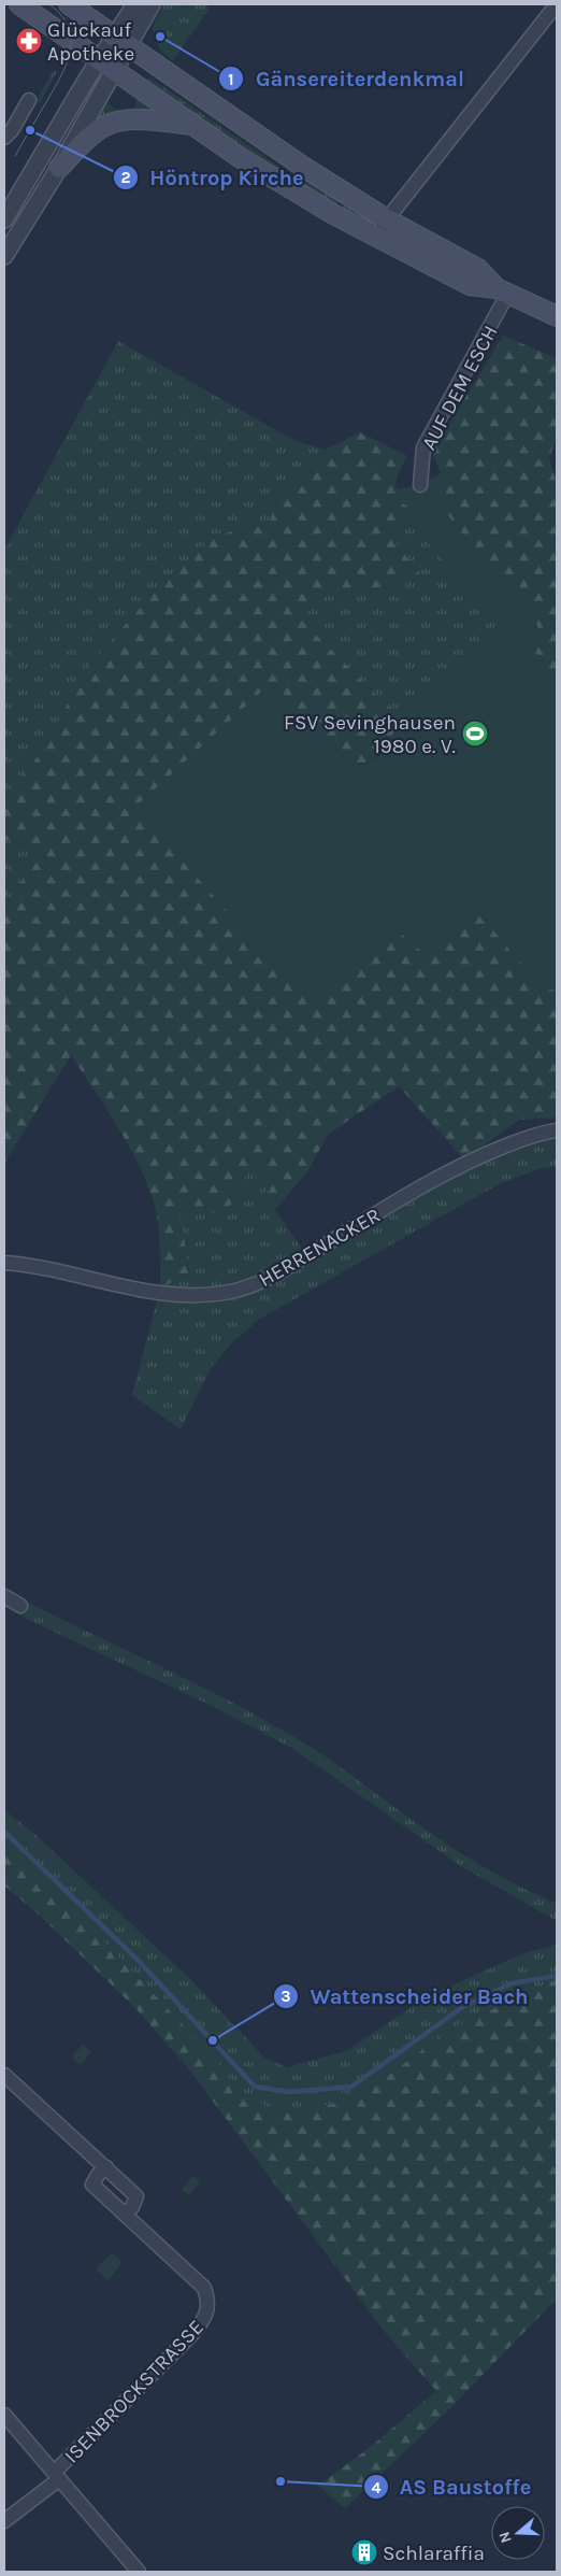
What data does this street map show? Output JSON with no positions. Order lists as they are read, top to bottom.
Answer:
{
  "streets": {
    "street": ["AUF DEM ESCH", "HERRENACKER", "ISENBROCKSTRASSE"]
  },
  "places": {
    "other": [
      "Gänsereiterdenkmal",
      "Höntrop Kirche",
      "Wattenscheider Bach",
      "AS Baustoffe"
    ],
    "pharmacy": ["Glückauf Apotheke"],
    "sports": ["FSV Sevinghausen 1980 e. V."],
    "building": ["Schlaraffia"]
  },
  "north": "left"
}
